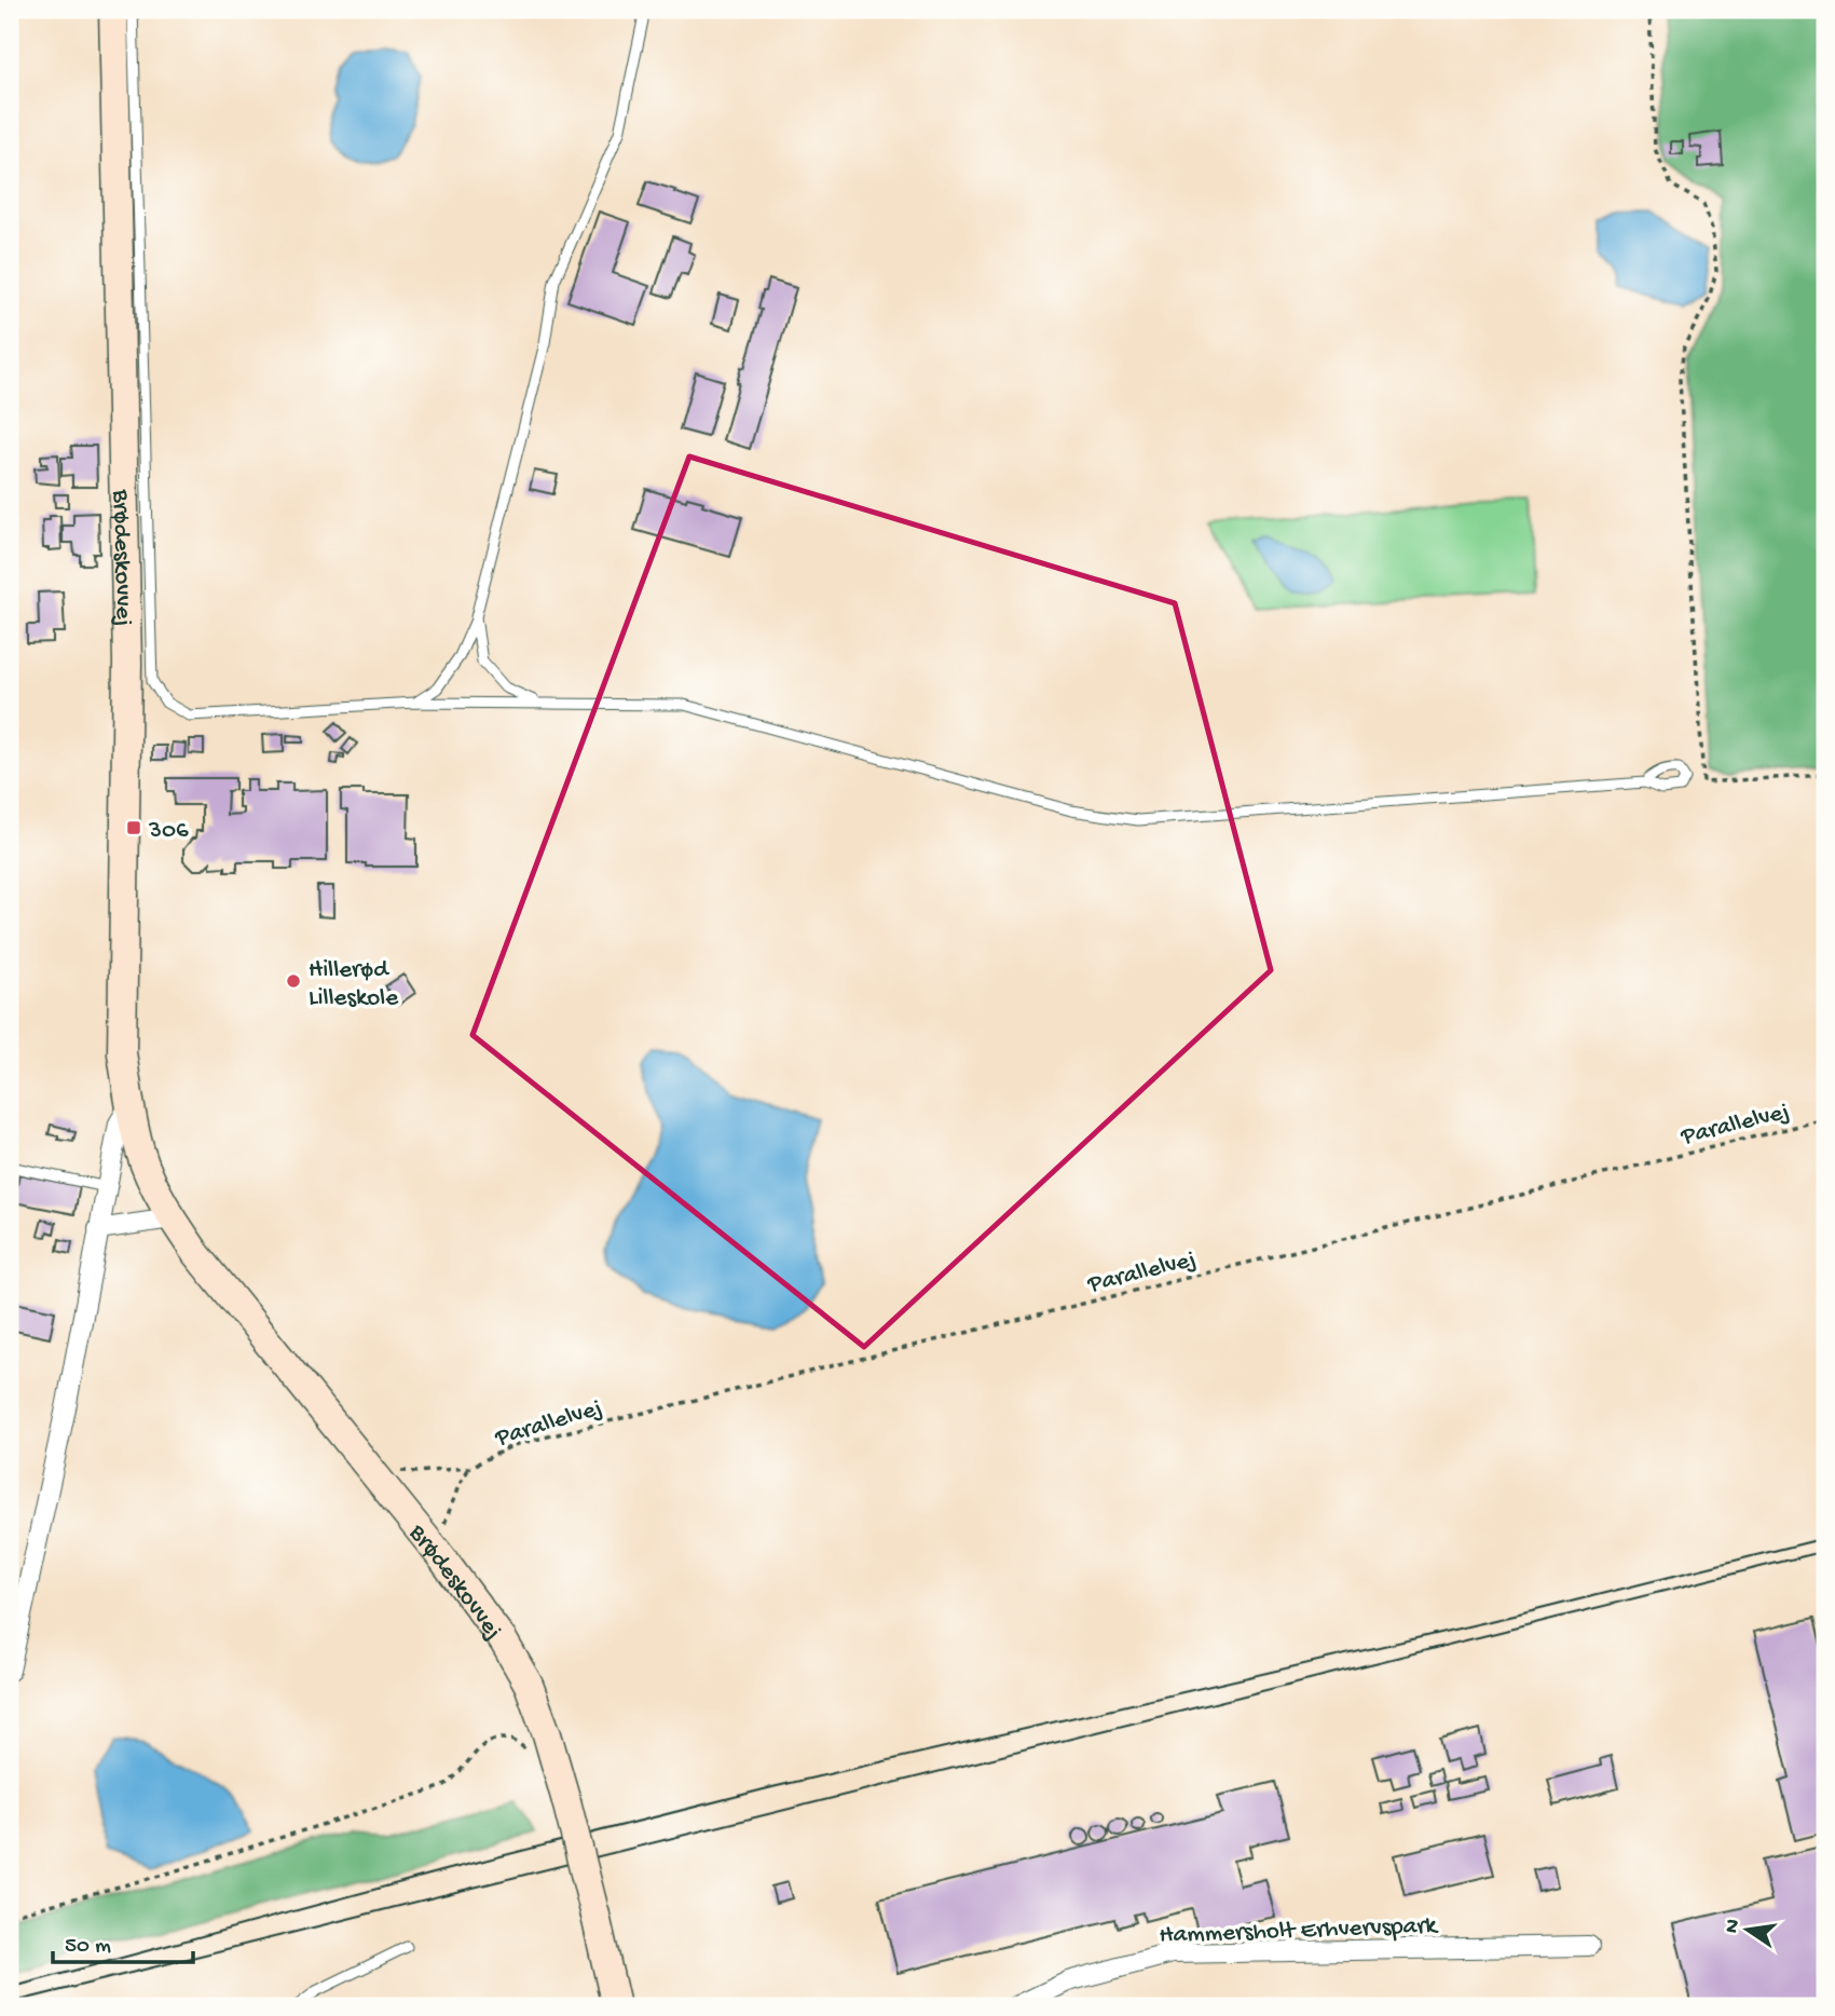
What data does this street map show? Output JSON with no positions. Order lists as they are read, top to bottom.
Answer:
{
  "streets": {
    "street": ["Brødeskovvej", "Hammersholt Erhvervspark"],
    "path": ["Parallelvej"]
  },
  "crossings": [
    ["Brødeskovvej", "Parallelvej"]
  ],
  "places": {
    "transit": ["306"],
    "other": ["Hillerød Lilleskole"]
  },
  "scale_bar": "50 m",
  "north": "left"
}
